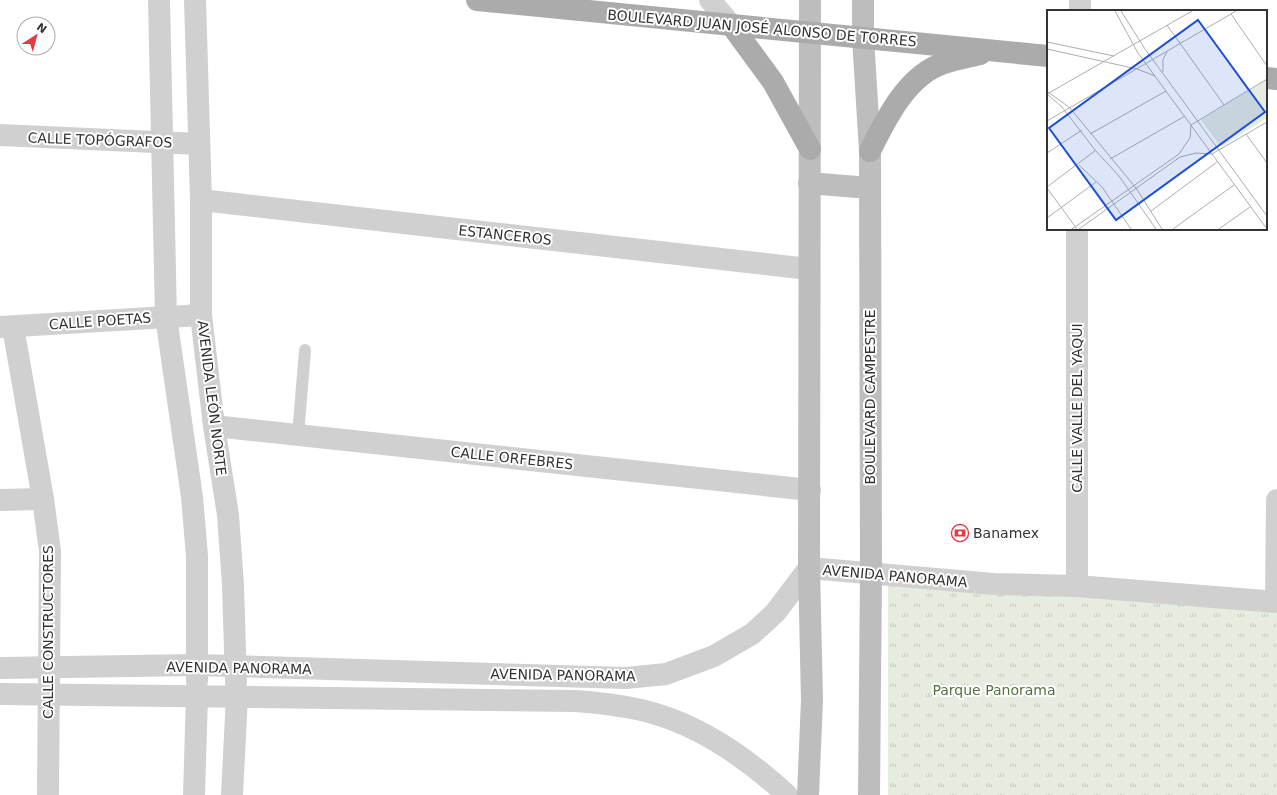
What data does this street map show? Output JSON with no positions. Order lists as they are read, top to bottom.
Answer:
{
  "streets": {
    "main road": ["BOULEVARD JUAN JOSÉ ALONSO DE TORRES", "BOULEVARD CAMPESTRE"],
    "street": [
      "CALLE TOPÓGRAFOS",
      "ESTANCEROS",
      "CALLE POETAS",
      "AVENIDA LEÓN NORTE",
      "CALLE VALLE DEL YAQUI",
      "CALLE ORFEBRES",
      "AVENIDA PANORAMA",
      "CALLE CONSTRUCTORES"
    ]
  },
  "crossings": [
    ["BOULEVARD JUAN JOSÉ ALONSO DE TORRES", "BOULEVARD CAMPESTRE"],
    ["CALLE TOPÓGRAFOS", "AVENIDA LEÓN NORTE"],
    ["ESTANCEROS", "AVENIDA LEÓN NORTE"],
    ["CALLE POETAS", "AVENIDA LEÓN NORTE"],
    ["CALLE POETAS", "CALLE CONSTRUCTORES"],
    ["BOULEVARD CAMPESTRE", "AVENIDA PANORAMA"],
    ["AVENIDA LEÓN NORTE", "CALLE ORFEBRES"],
    ["AVENIDA LEÓN NORTE", "AVENIDA PANORAMA"],
    ["CALLE VALLE DEL YAQUI", "AVENIDA PANORAMA"],
    ["AVENIDA PANORAMA", "CALLE CONSTRUCTORES"]
  ],
  "parks": ["Parque Panorama"],
  "places": {
    "bank": ["Banamex"]
  },
  "north": "top right"
}
